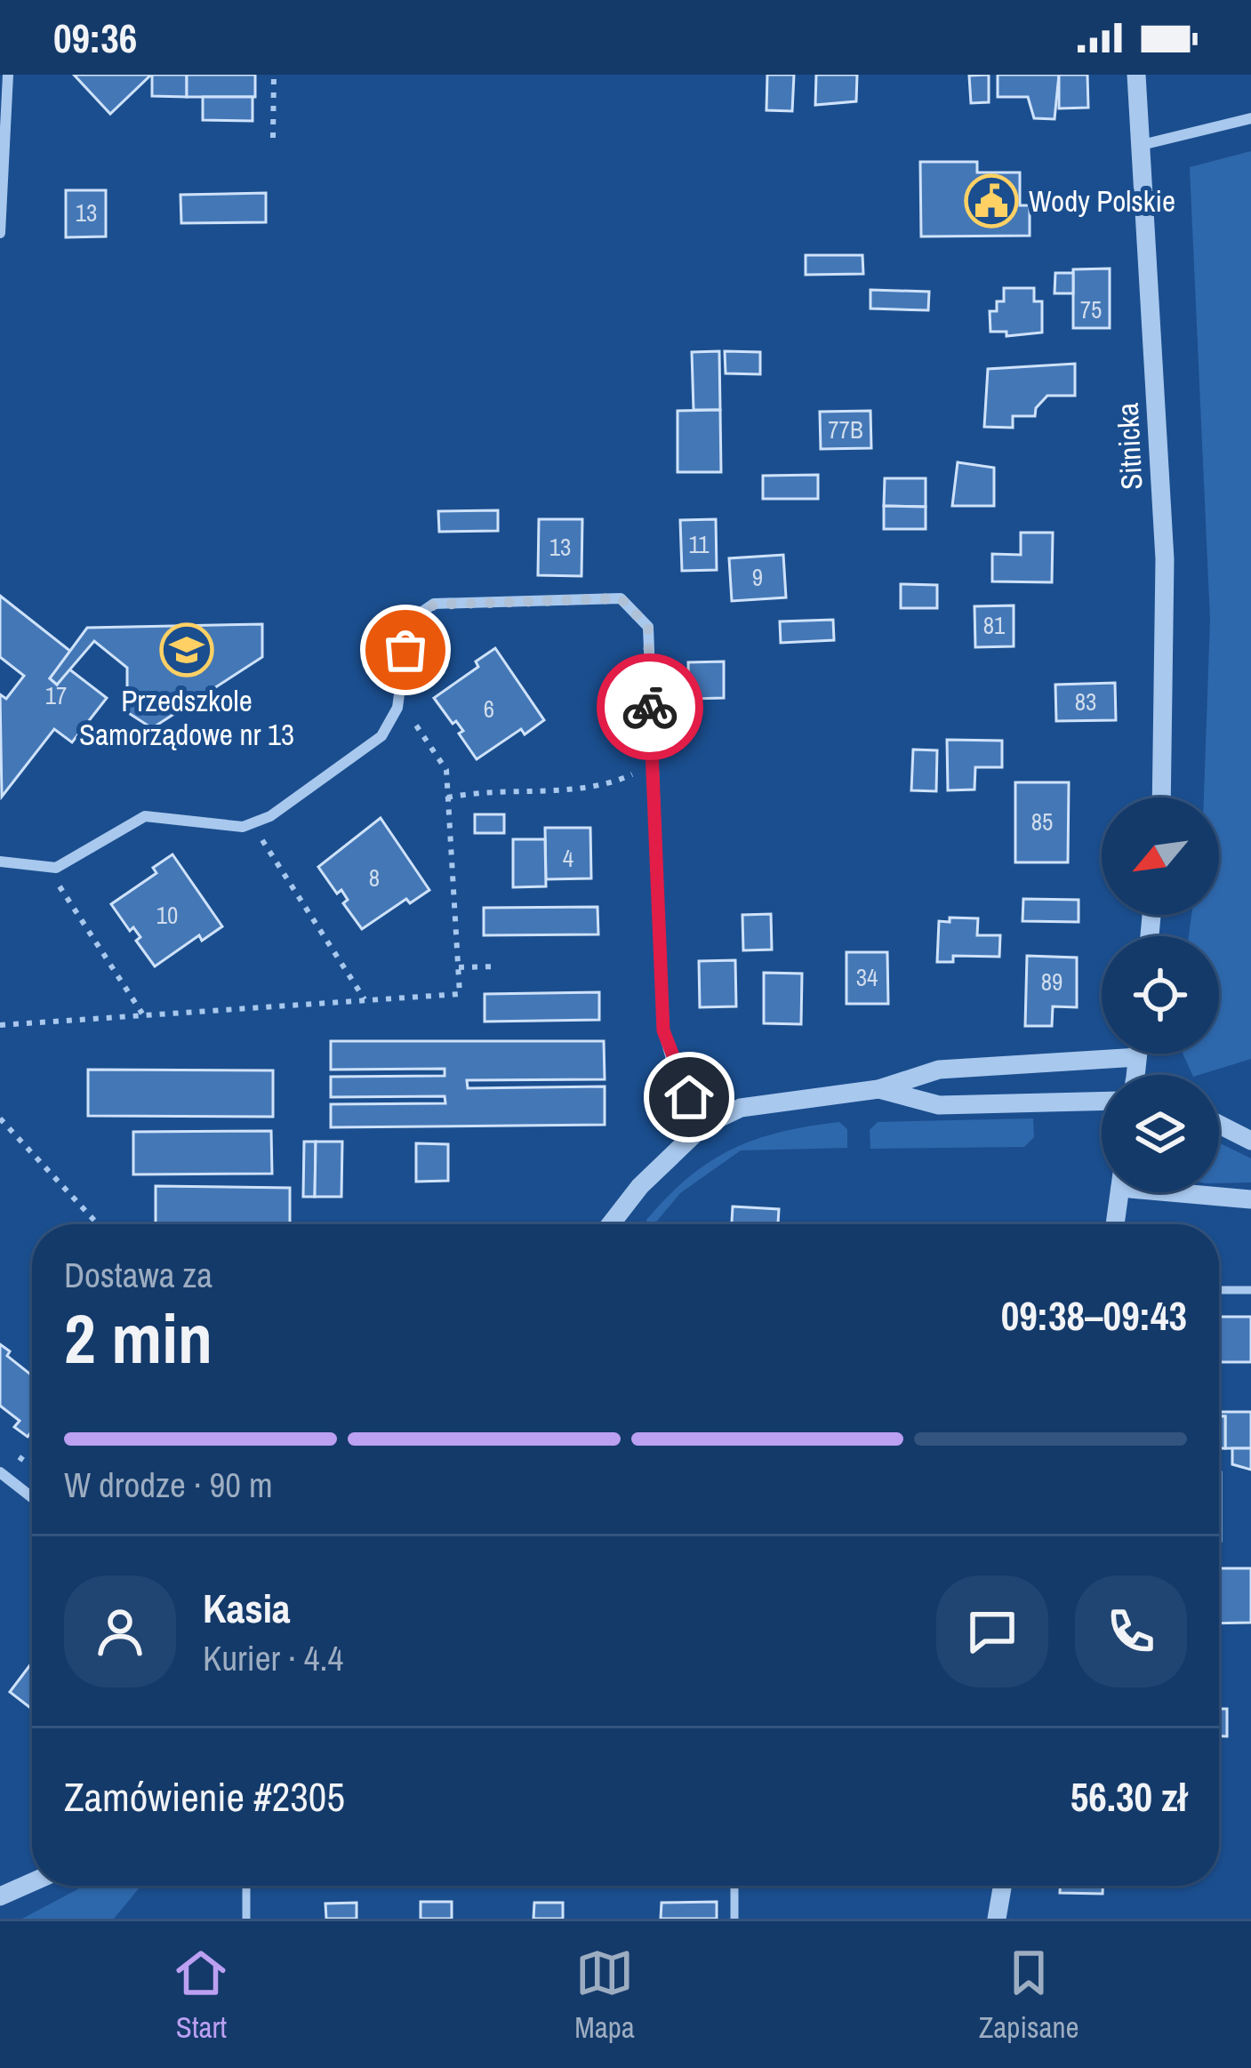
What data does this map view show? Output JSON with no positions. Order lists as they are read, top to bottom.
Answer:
{
  "streets": {
    "street": ["Sitnicka"]
  },
  "places": {
    "public building": ["Wody Polskie"],
    "school or university": ["Przedszkole Samorządowe nr 13"]
  },
  "house_numbers": [
    "13",
    "75",
    "77B",
    "11",
    "13",
    "9",
    "81",
    "17",
    "83",
    "6",
    "85",
    "4",
    "8",
    "10",
    "34",
    "89"
  ],
  "north": "bottom left",
  "page": {
    "status": "09:36",
    "heading": ["2 min", "Dostawa za", "09:38–09:43"],
    "panel": [
      "Kasia",
      "Kurier · 4.4",
      "Zamówienie #2305",
      "56.30 zł"
    ],
    "bar": "W drodze · 90 m",
    "tabs": ["Start", "Mapa", "Zapisane"]
  }
}
